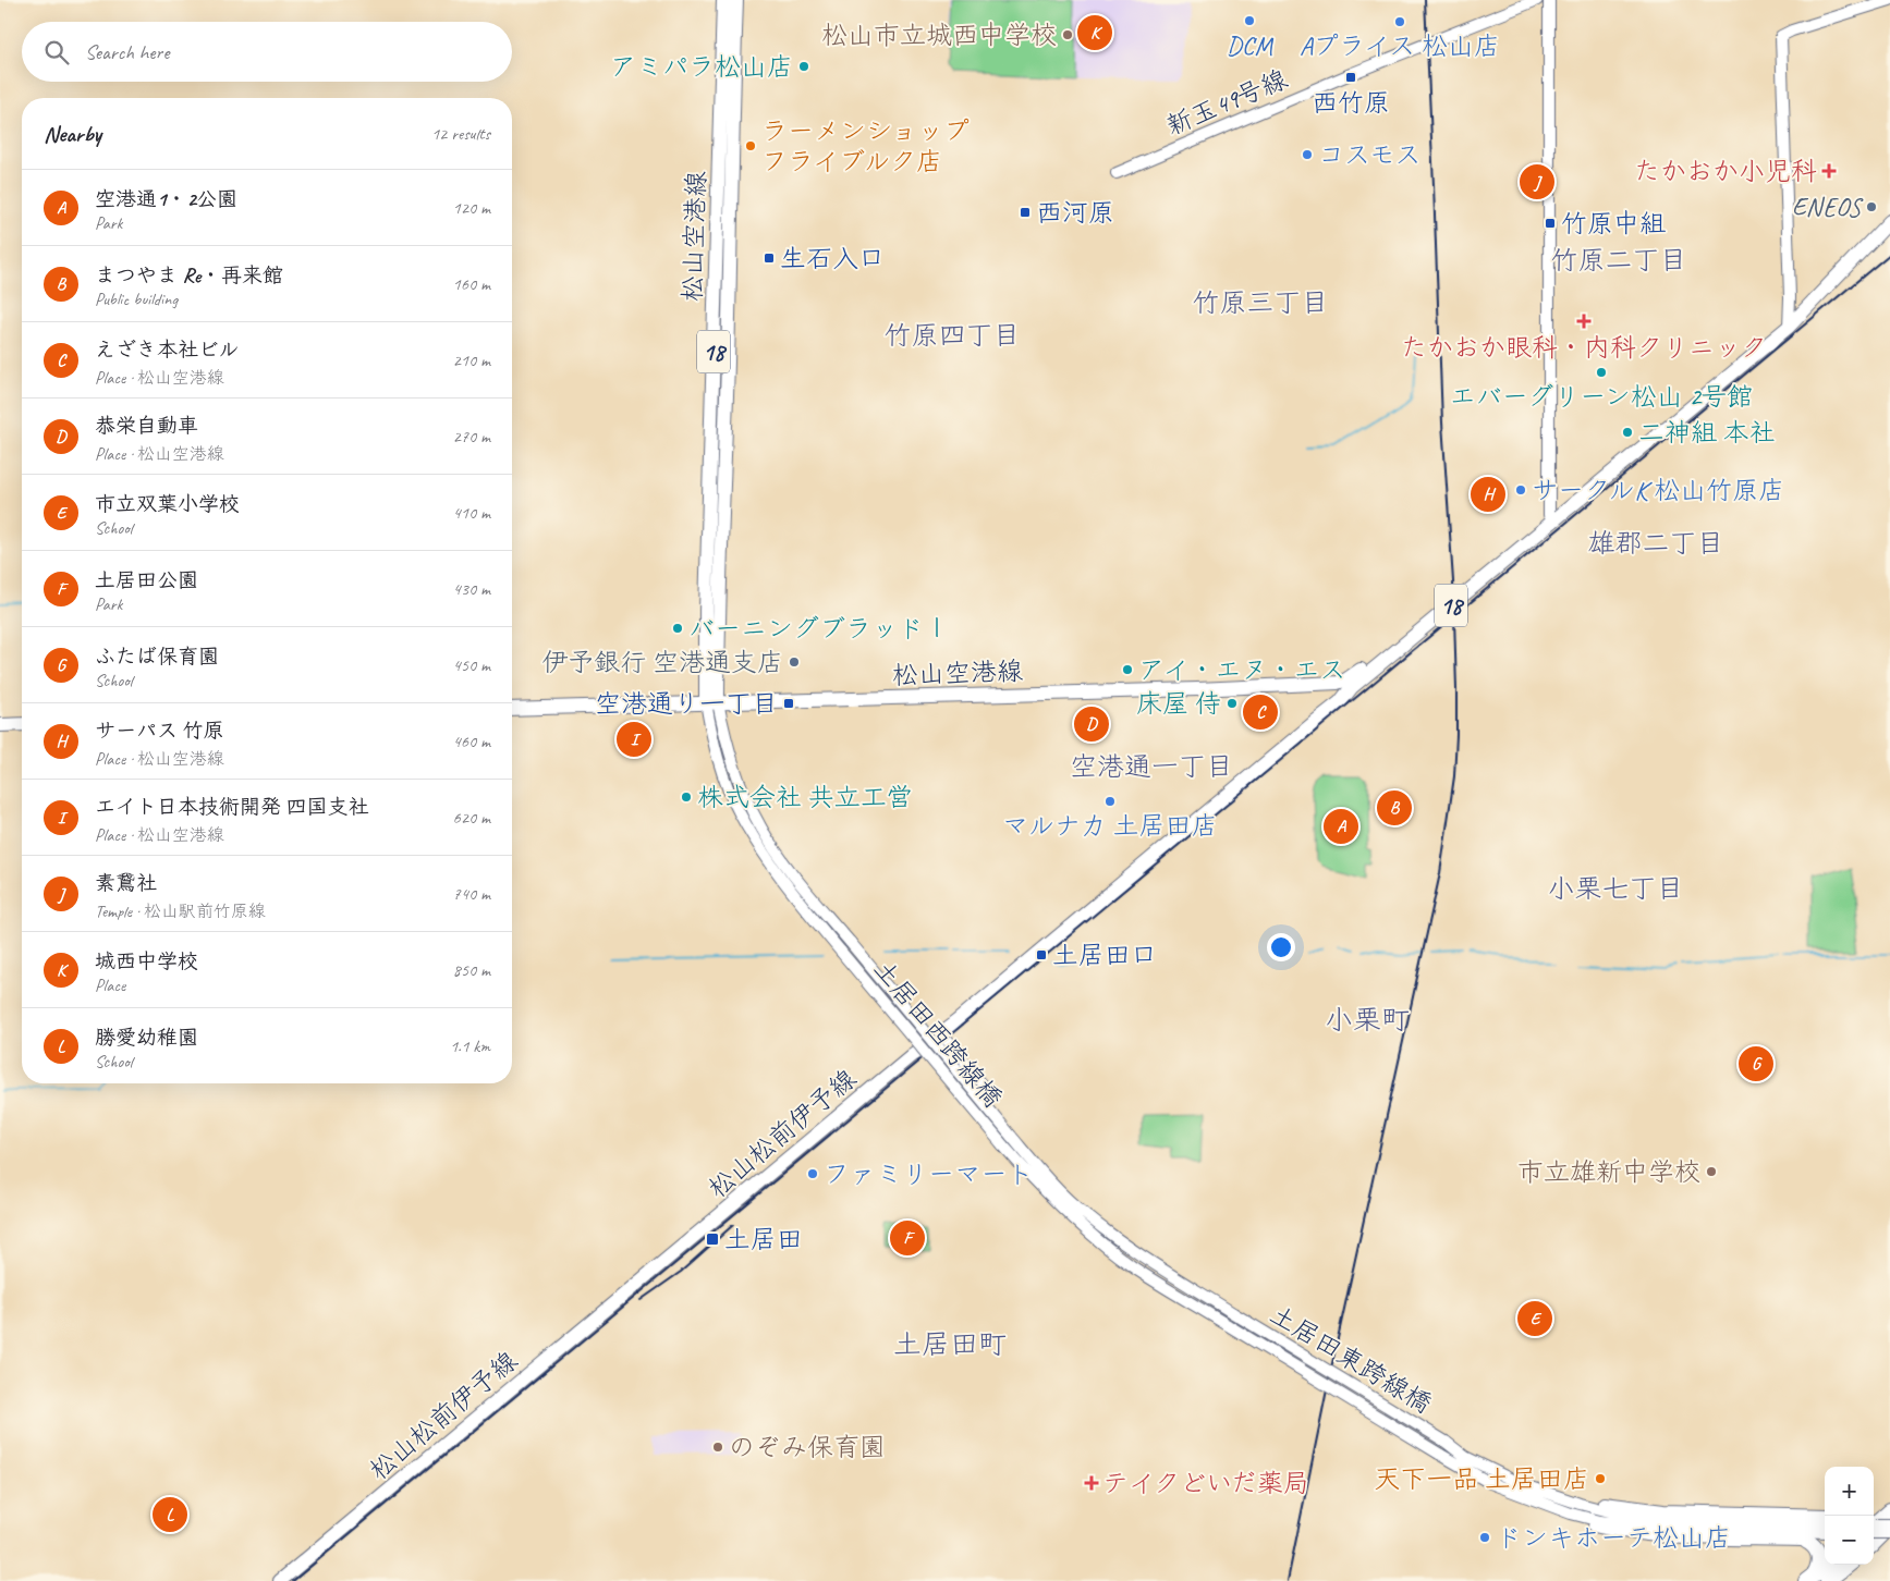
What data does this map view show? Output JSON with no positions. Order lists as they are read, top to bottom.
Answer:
{
  "streets": {
    "main road": ["松山空港線", "18", "松山松前伊予線"],
    "street": ["新玉49号線", "土居田西跨線橋", "土居田東跨線橋"]
  },
  "crossings": [
    ["松山空港線", "土居田西跨線橋"],
    ["18", "松山松前伊予線"],
    ["土居田西跨線橋", "土居田東跨線橋"]
  ],
  "districts": [
    "竹原二丁目",
    "竹原三丁目",
    "竹原四丁目",
    "雄郡二丁目",
    "空港通一丁目",
    "小栗七丁目",
    "小栗町",
    "土居田町"
  ],
  "places": {
    "other": [
      "DCM",
      "Aプライス 松山店",
      "松山市立城西中学校",
      "アミパラ松山店",
      "ラーメンショップ フライブルク店",
      "コスモス",
      "ENEOS",
      "エバーグリーン松山 2号館",
      "二神組 本社",
      "サークルK 松山竹原店",
      "バーニングブラッドⅠ",
      "伊予銀行 空港通支店",
      "アイ・エヌ・エス",
      "床屋 侍",
      "株式会社 共立工営",
      "マルナカ 土居田店",
      "市立雄新中学校",
      "ファミリーマート",
      "のぞみ保育園",
      "天下一品 土居田店",
      "ドンキホーテ松山店"
    ],
    "transit": [
      "西竹原",
      "西河原",
      "竹原中組",
      "生石入口",
      "空港通り一丁目",
      "土居田口",
      "土居田"
    ],
    "health": ["たかおか小児科", "たかおか眼科・内科クリニック", "テイクどいだ薬局"]
  },
  "page": {
    "pins": [
      "K",
      "J",
      "H",
      "C",
      "D",
      "I",
      "B",
      "A",
      "G",
      "F",
      "E",
      "L"
    ],
    "search": "Search here",
    "heading": ["Nearby", "12 results"],
    "list": [
      {
        "mark": "A",
        "name": "空港通1・2公園",
        "note": "Park",
        "value": "120 m"
      },
      {
        "mark": "B",
        "name": "まつやま Re・再来館",
        "note": "Public building",
        "value": "160 m"
      },
      {
        "mark": "C",
        "name": "えざき本社ビル",
        "note": "Place · 松山空港線",
        "value": "210 m"
      },
      {
        "mark": "D",
        "name": "恭栄自動車",
        "note": "Place · 松山空港線",
        "value": "270 m"
      },
      {
        "mark": "E",
        "name": "市立双葉小学校",
        "note": "School",
        "value": "410 m"
      },
      {
        "mark": "F",
        "name": "土居田公園",
        "note": "Park",
        "value": "430 m"
      },
      {
        "mark": "G",
        "name": "ふたば保育園",
        "note": "School",
        "value": "450 m"
      },
      {
        "mark": "H",
        "name": "サーパス 竹原",
        "note": "Place · 松山空港線",
        "value": "460 m"
      },
      {
        "mark": "I",
        "name": "エイト日本技術開発 四国支社",
        "note": "Place · 松山空港線",
        "value": "620 m"
      },
      {
        "mark": "J",
        "name": "素鵞社",
        "note": "Temple · 松山駅前竹原線",
        "value": "740 m"
      },
      {
        "mark": "K",
        "name": "城西中学校",
        "note": "Place",
        "value": "850 m"
      },
      {
        "mark": "L",
        "name": "勝愛幼稚園",
        "note": "School",
        "value": "1.1 km"
      }
    ],
    "map_buttons": ["+", "−"]
  }
}
